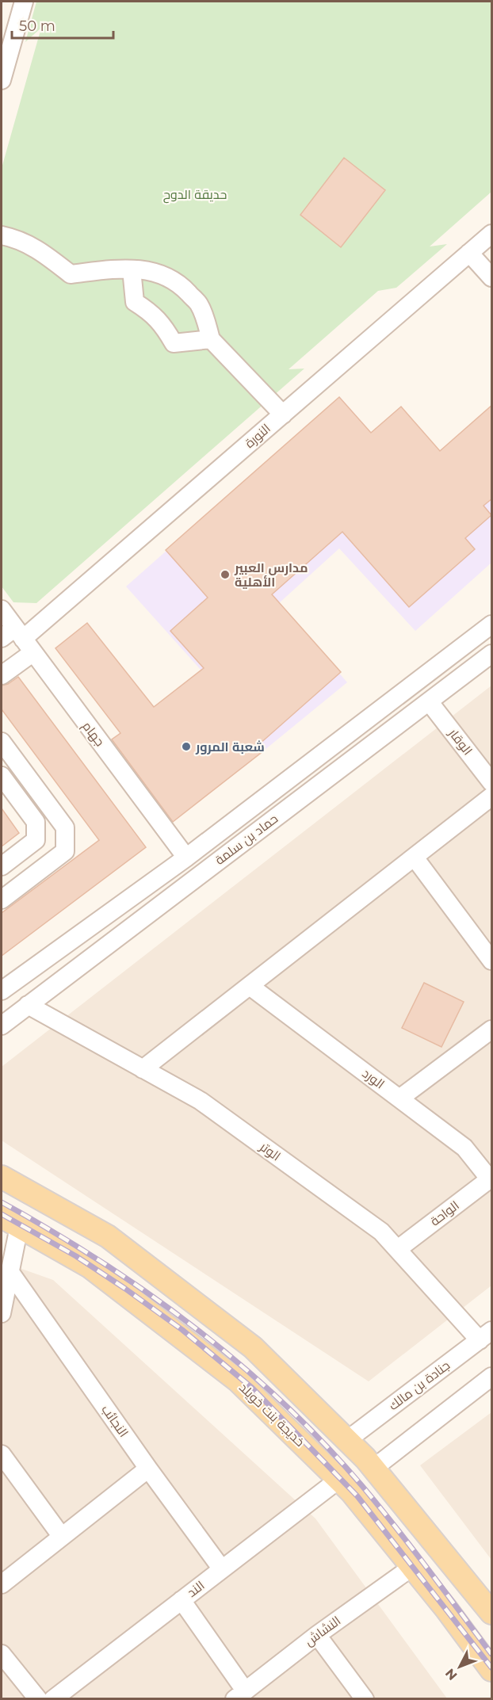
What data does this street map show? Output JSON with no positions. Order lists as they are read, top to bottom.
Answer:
{
  "streets": {
    "main road": ["خديجة بنت خويلد"],
    "street": [
      "النورة",
      "جهام",
      "الوقار",
      "حماد بن سلمة",
      "الورد",
      "الوتر",
      "الواحة",
      "جنادة بن مالك",
      "النجائب",
      "الند",
      "النشاش"
    ]
  },
  "crossings": [
    ["النورة", "جهام"],
    ["جهام", "حماد بن سلمة"],
    ["الوقار", "حماد بن سلمة"],
    ["حماد بن سلمة", "الوتر"],
    ["الورد", "الواحة"],
    ["الوتر", "الواحة"],
    ["الوتر", "جنادة بن مالك"],
    ["خديجة بنت خويلد", "الند"],
    ["خديجة بنت خويلد", "النشاش"],
    ["النجائب", "الند"]
  ],
  "parks": ["حديقة الدوح"],
  "places": ["مدارس العبير الأهلية", "شعبة المرور"],
  "scale_bar": "50 m",
  "north": "bottom left"
}
